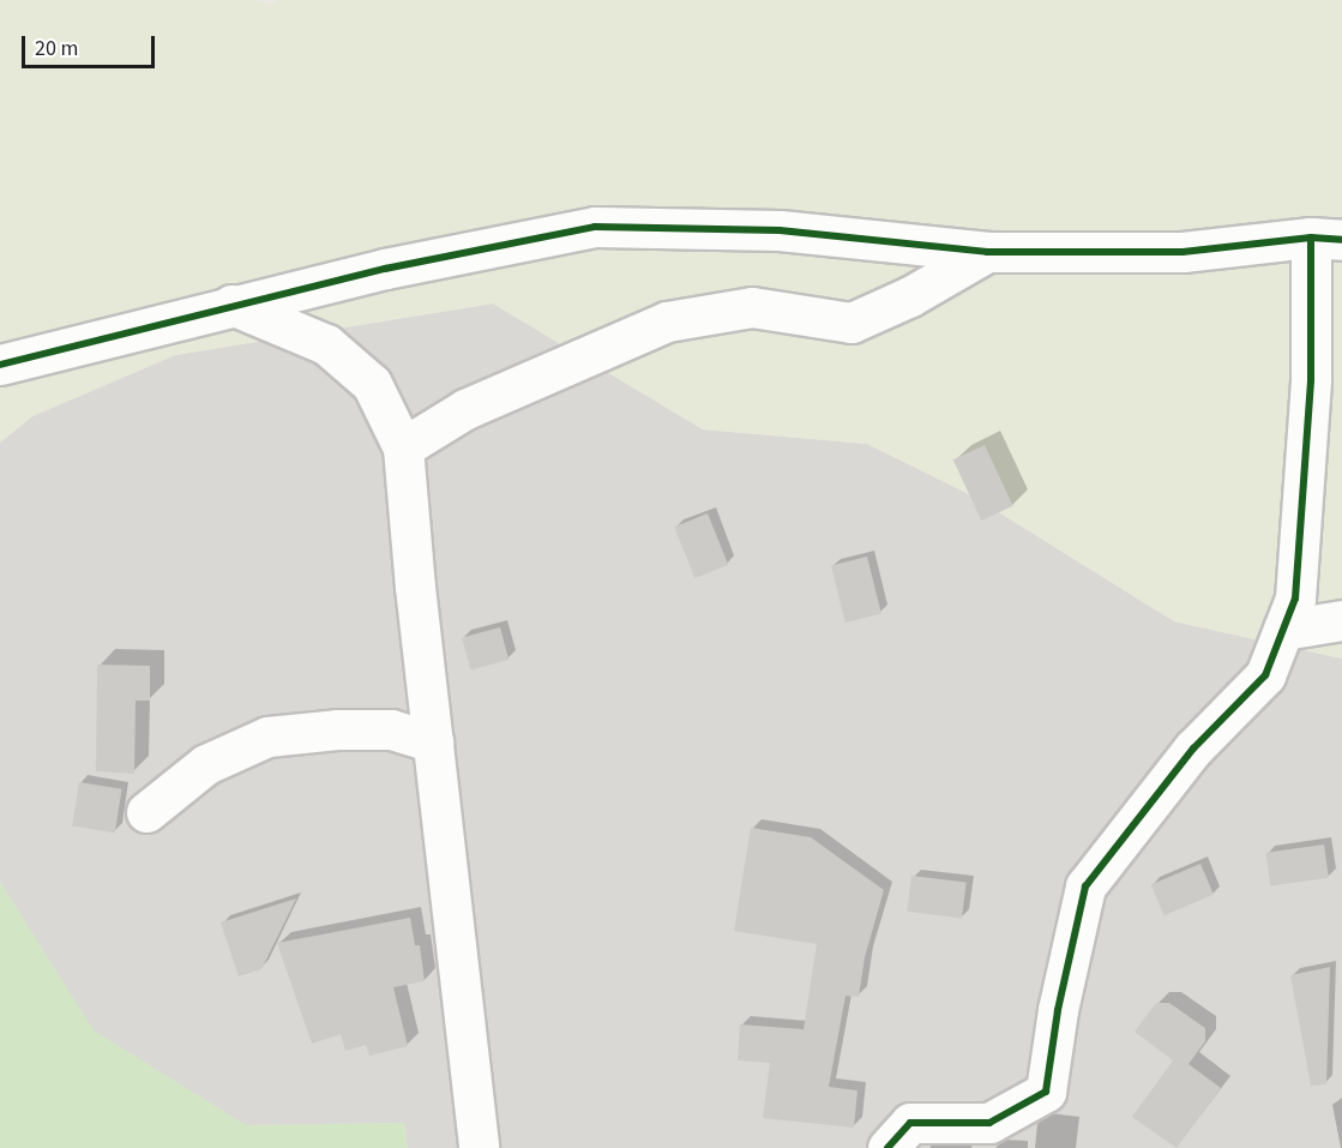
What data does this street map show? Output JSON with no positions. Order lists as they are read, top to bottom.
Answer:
{
  "scale_bar": "20 m"
}
